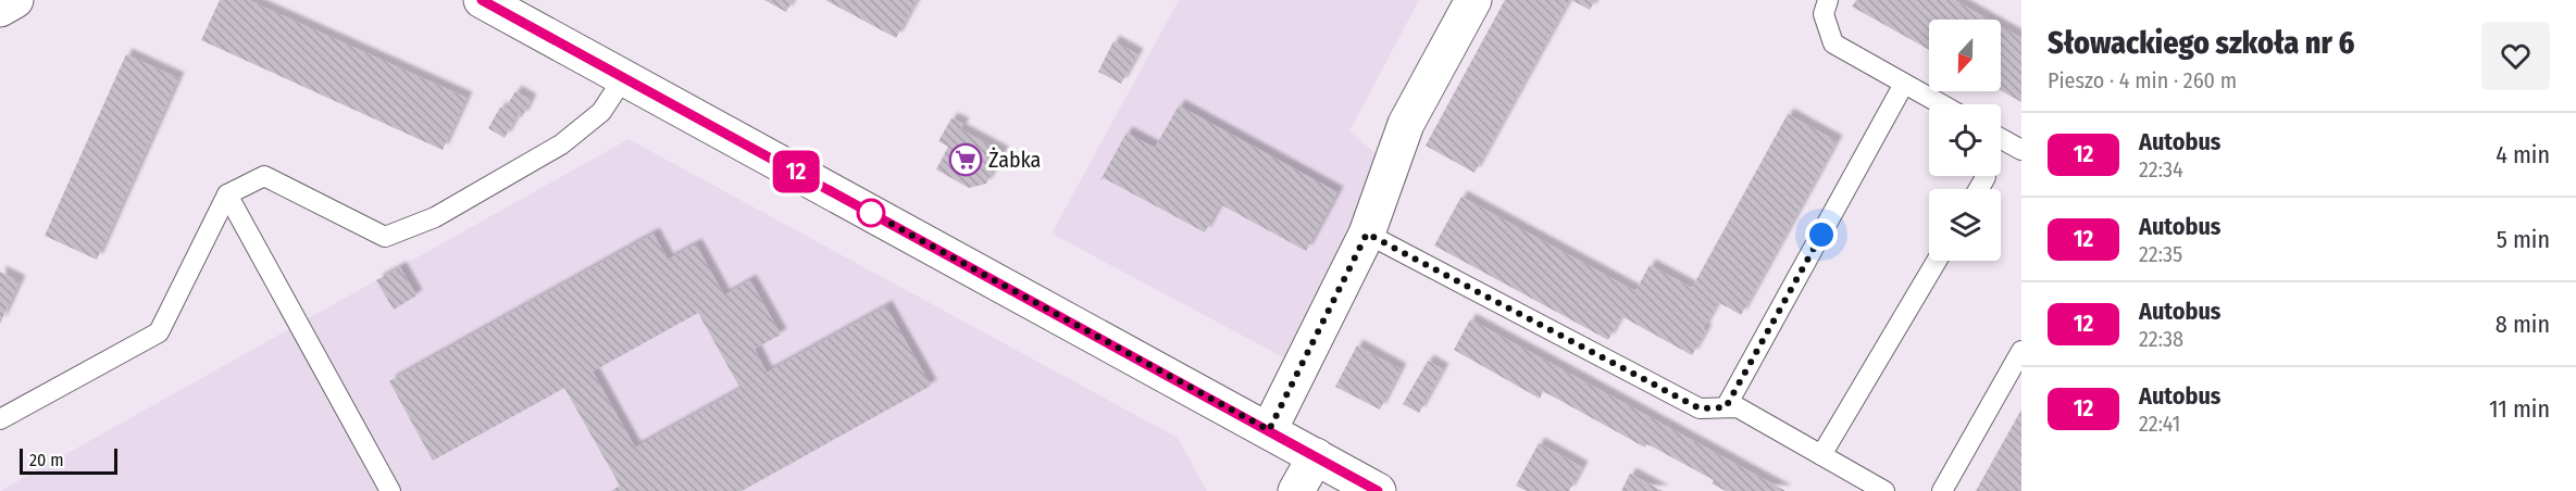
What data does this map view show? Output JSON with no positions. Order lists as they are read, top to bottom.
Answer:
{
  "places": {
    "supermarket": ["Żabka"]
  },
  "lines": ["bus line 12"],
  "scale_bar": "20 m",
  "north": "bottom",
  "page": {
    "on_map": "12",
    "heading": ["Słowackiego szkoła nr 6", "Pieszo · 4 min · 260 m"],
    "list": [
      {
        "mark": "12",
        "name": "Autobus",
        "note": "22:34",
        "value": "4 min"
      },
      {
        "mark": "12",
        "name": "Autobus",
        "note": "22:35",
        "value": "5 min"
      },
      {
        "mark": "12",
        "name": "Autobus",
        "note": "22:38",
        "value": "8 min"
      },
      {
        "mark": "12",
        "name": "Autobus",
        "note": "22:41",
        "value": "11 min"
      }
    ],
    "scale": "20 m"
  }
}
